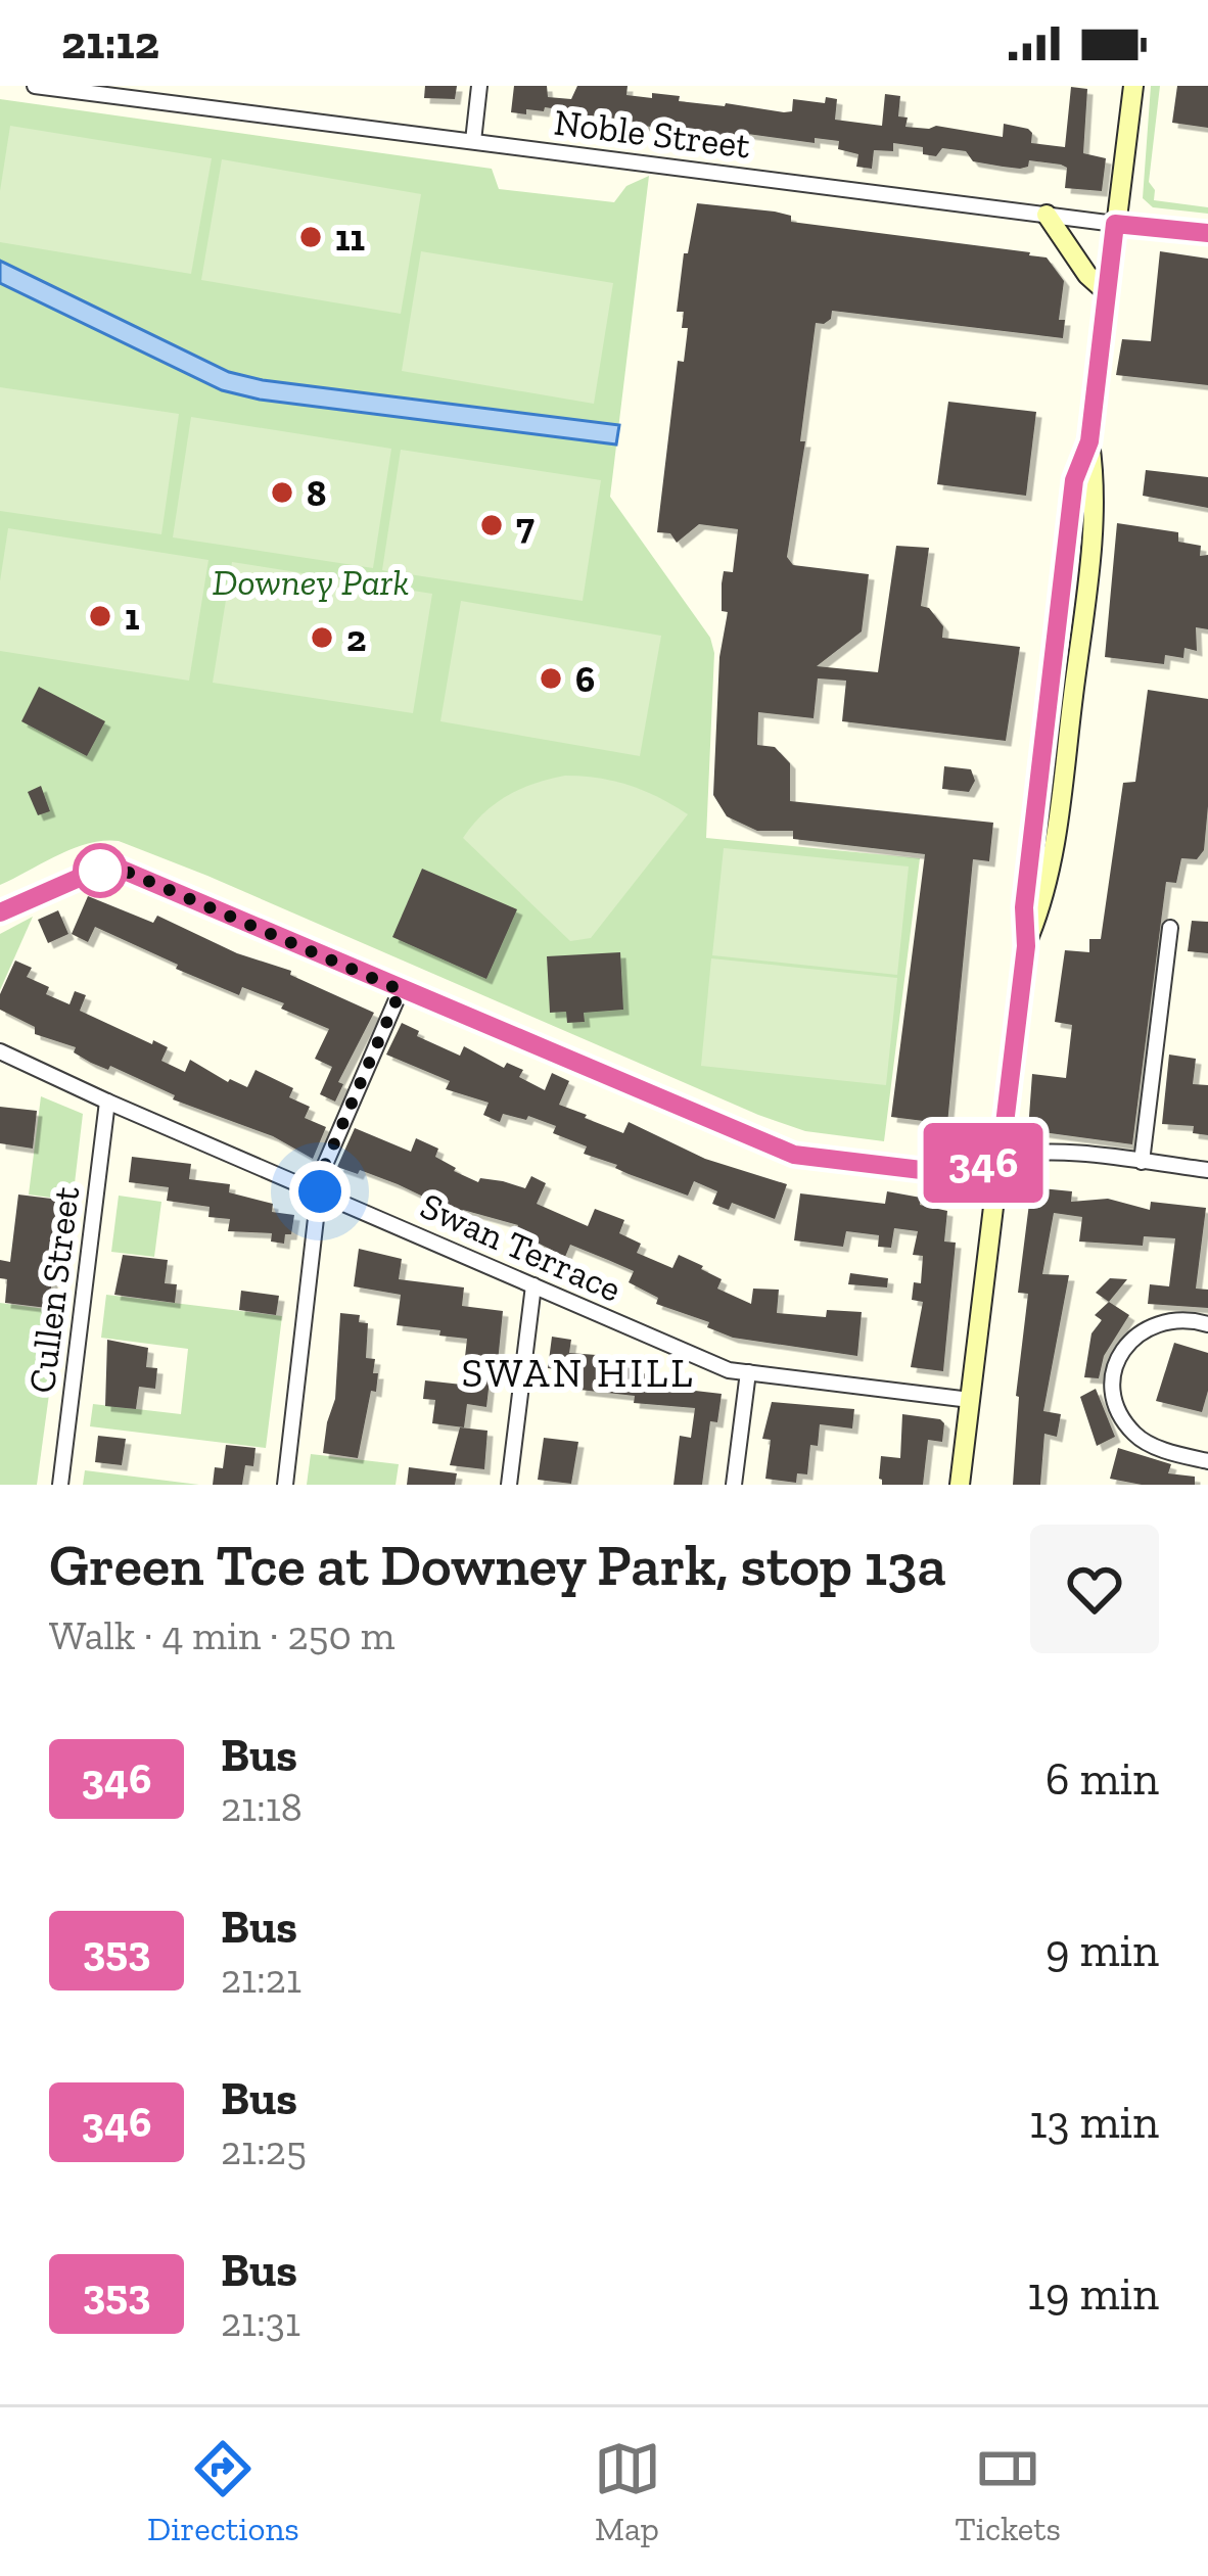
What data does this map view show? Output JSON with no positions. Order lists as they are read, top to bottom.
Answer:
{
  "streets": {
    "street": ["Noble Street", "Swan Terrace", "Cullen Street"]
  },
  "crossings": [
    ["Swan Terrace", "Cullen Street"]
  ],
  "districts": ["SWAN HILL"],
  "parks": ["Downey Park"],
  "places": [
    "11",
    "8",
    "7",
    "1",
    "2",
    "6"
  ],
  "lines": ["bus line 346"],
  "page": {
    "status": "21:12",
    "on_map": "346",
    "heading": ["Green Tce at Downey Park, stop 13a", "Walk · 4 min · 250 m"],
    "list": [
      {
        "mark": "346",
        "name": "Bus",
        "note": "21:18",
        "value": "6 min"
      },
      {
        "mark": "353",
        "name": "Bus",
        "note": "21:21",
        "value": "9 min"
      },
      {
        "mark": "346",
        "name": "Bus",
        "note": "21:25",
        "value": "13 min"
      },
      {
        "mark": "353",
        "name": "Bus",
        "note": "21:31",
        "value": "19 min"
      }
    ],
    "tabs": ["Directions", "Map", "Tickets"]
  }
}
